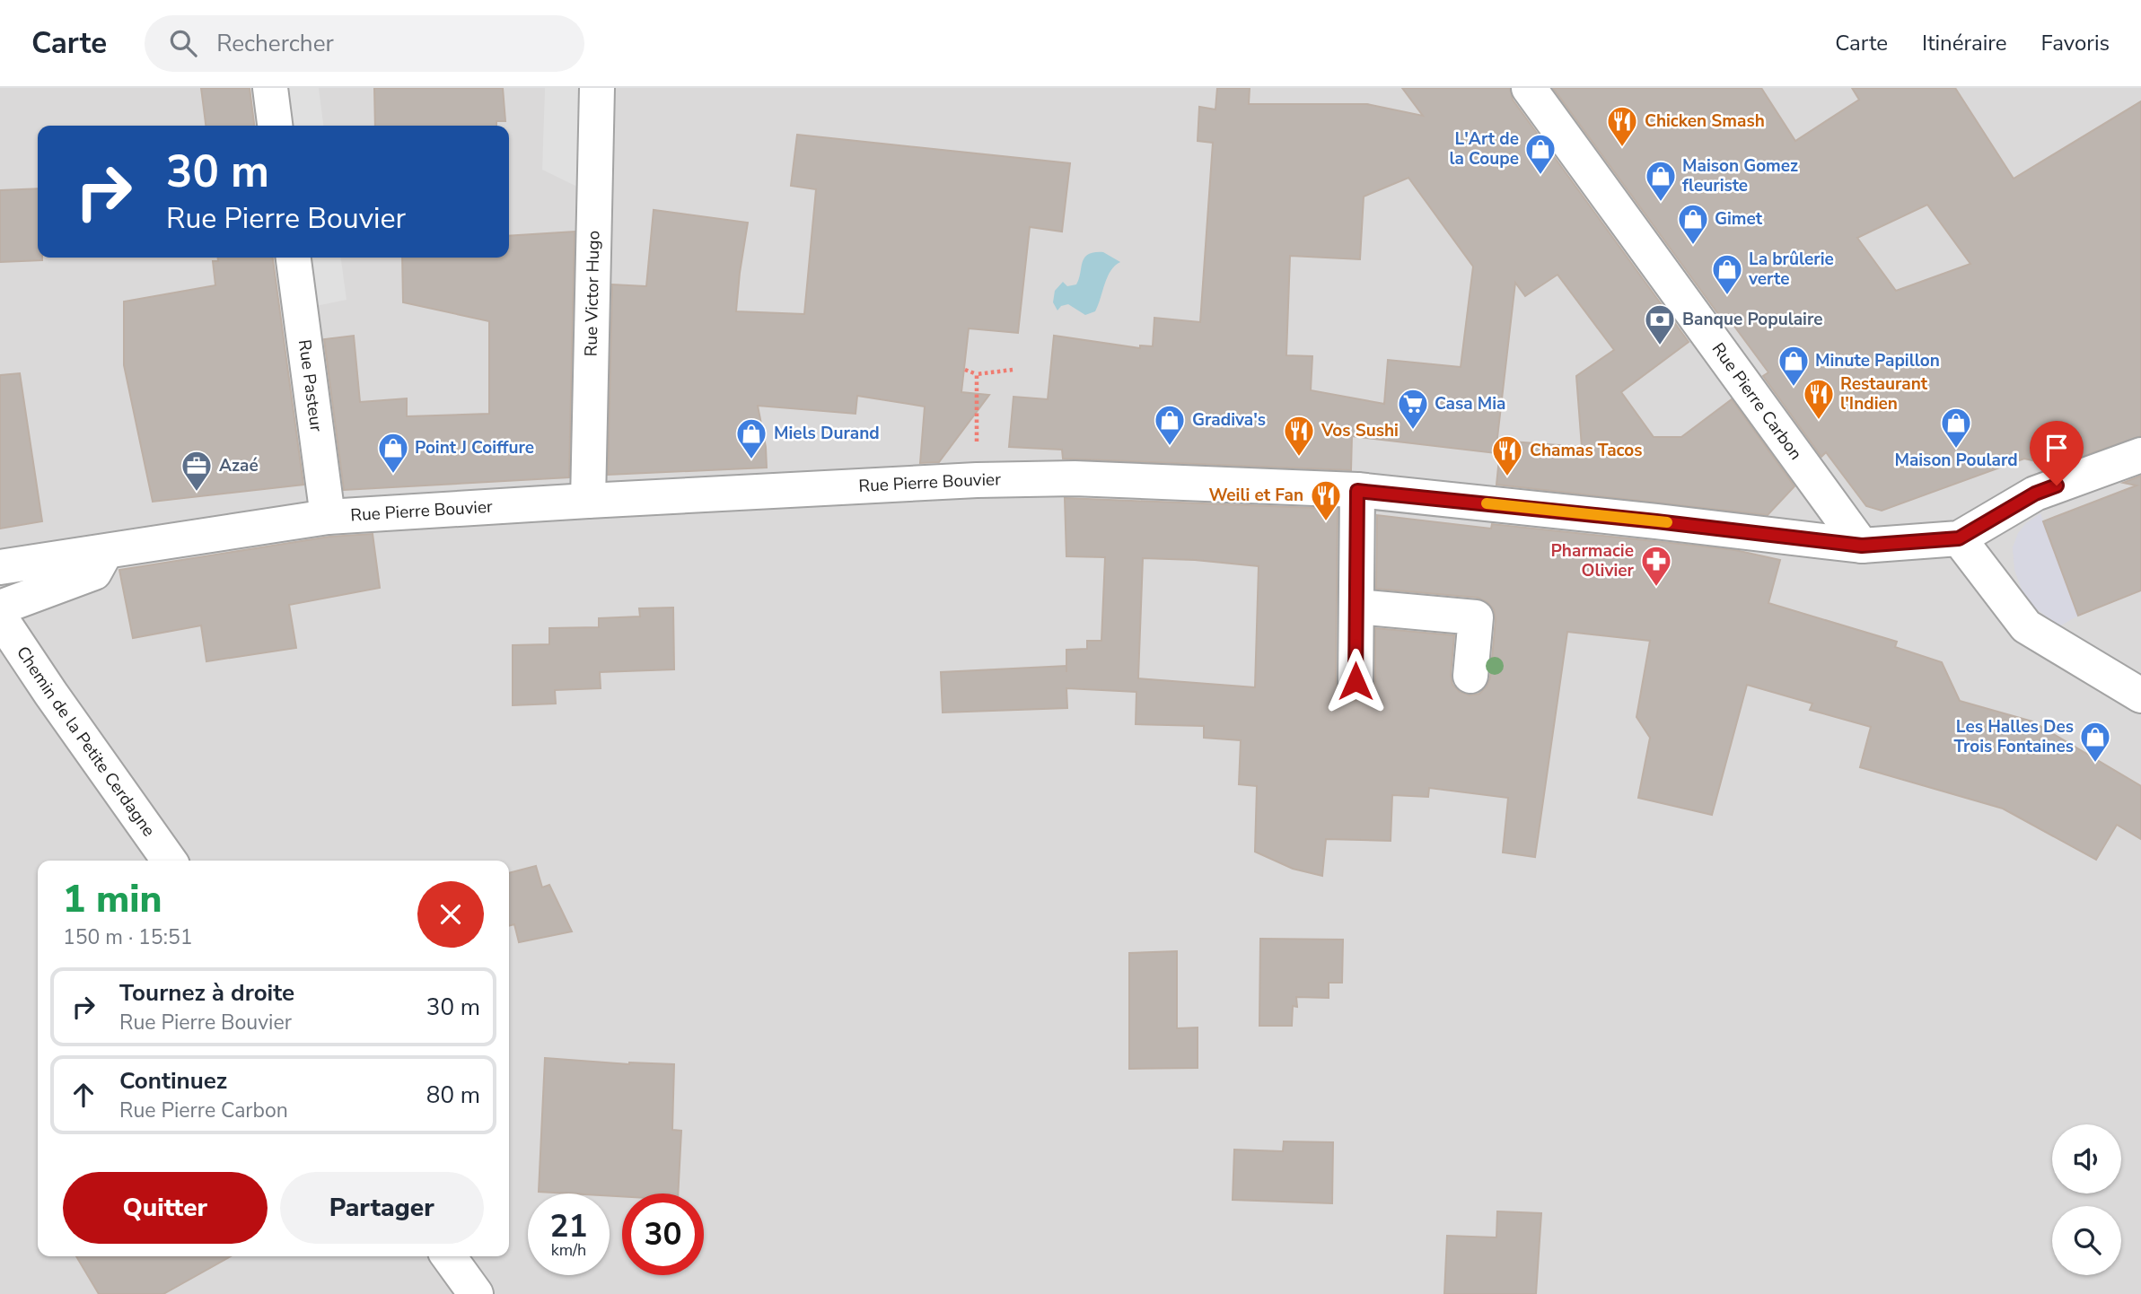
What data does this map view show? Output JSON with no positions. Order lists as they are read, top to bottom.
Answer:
{
  "streets": {
    "street": [
      "Rue Victor Hugo",
      "Rue Pasteur",
      "Rue Pierre Carbon",
      "Rue Pierre Bouvier",
      "Chemin de la Petite Cerdagne"
    ]
  },
  "crossings": [
    ["Rue Victor Hugo", "Rue Pierre Bouvier"],
    ["Rue Pasteur", "Rue Pierre Bouvier"],
    ["Rue Pierre Carbon", "Rue Pierre Bouvier"]
  ],
  "places": {
    "restaurant": [
      "Chicken Smash",
      "Restaurant l'Indien",
      "Vos Sushi",
      "Chamas Tacos",
      "Weili et Fan"
    ],
    "shop": [
      "L'Art de la Coupe",
      "Maison Gomez fleuriste",
      "Gimet",
      "La brûlerie verte",
      "Minute Papillon",
      "Gradiva's",
      "Maison Poulard",
      "Miels Durand",
      "Point J Coiffure",
      "Les Halles Des Trois Fontaines"
    ],
    "bank": ["Banque Populaire"],
    "supermarket": ["Casa Mia"],
    "office": ["Azaé"],
    "pharmacy": ["Pharmacie Olivier"]
  },
  "page": {
    "header": "Carte",
    "search": "Rechercher",
    "nav": ["Carte", "Itinéraire", "Favoris"],
    "turn": ["30 m", "Rue Pierre Bouvier"],
    "heading": ["1 min", "150 m · 15:51"],
    "list": [
      {
        "name": "Tournez à droite",
        "note": "Rue Pierre Bouvier",
        "value": "30 m"
      },
      {
        "name": "Continuez",
        "note": "Rue Pierre Carbon",
        "value": "80 m"
      }
    ],
    "buttons": ["Quitter", "Partager"],
    "speed": "21 km/h",
    "limit": "30"
  }
}
